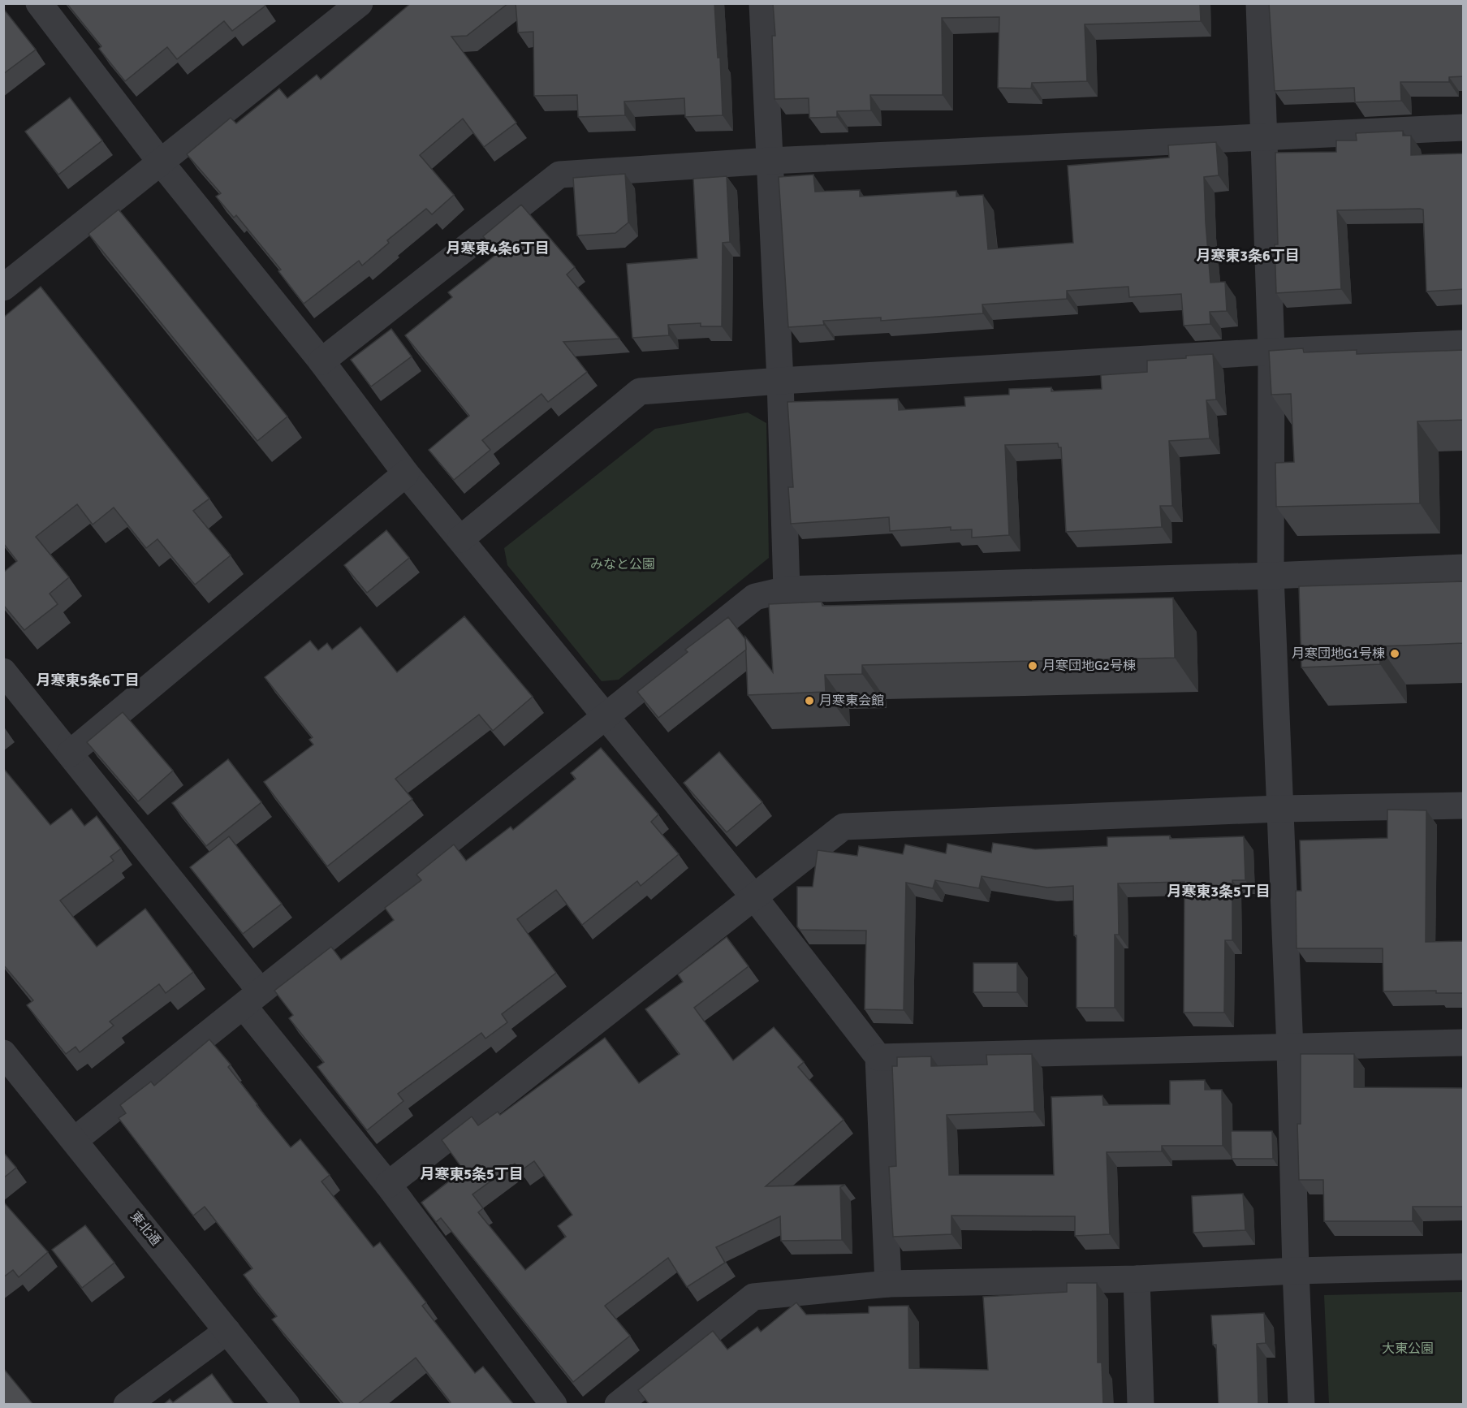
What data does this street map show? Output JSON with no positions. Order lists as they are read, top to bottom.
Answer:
{
  "streets": {
    "street": ["東北通"]
  },
  "districts": [
    "月寒東4条6丁目",
    "月寒東3条6丁目",
    "月寒東5条6丁目",
    "月寒東3条5丁目",
    "月寒東5条5丁目"
  ],
  "parks": ["みなと公園", "大東公園"],
  "places": ["月寒団地G1号棟", "月寒団地G2号棟", "月寒東会館"]
}
